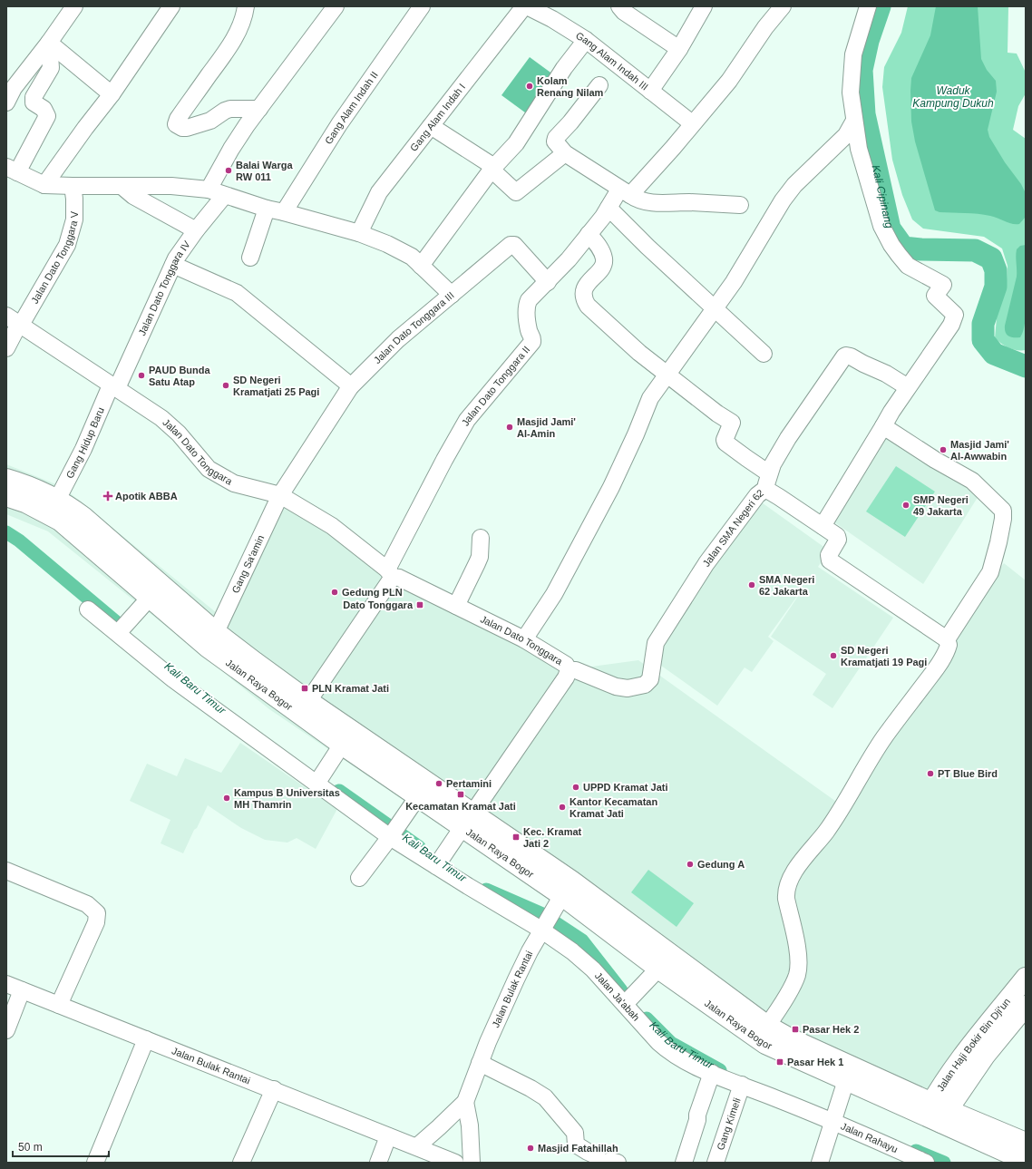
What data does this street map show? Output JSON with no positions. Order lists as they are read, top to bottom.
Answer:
{
  "streets": {
    "main road": ["Jalan Raya Bogor", "Jalan Haji Bokir Bin Dji'un"],
    "street": [
      "Gang Alam Indah III",
      "Gang Alam Indah II",
      "Gang Alam Indah I",
      "Jalan Dato Tonggara V",
      "Jalan Dato Tonggara IV",
      "Jalan Dato Tonggara III",
      "Jalan Dato Tonggara II",
      "Gang Hidup Baru",
      "Jalan Dato Tonggara",
      "Jalan SMA Negeri 62",
      "Gang Sa'amin",
      "Jalan Bulak Rantai",
      "Jalan Ja'abah",
      "Gang Kimeli",
      "Jalan Rahayu"
    ]
  },
  "crossings": [
    ["Gang Alam Indah III", "Gang Alam Indah I"],
    ["Gang Alam Indah II", "Jalan Dato Tonggara III"],
    ["Gang Alam Indah I", "Jalan Dato Tonggara III"],
    ["Jalan Dato Tonggara V", "Jalan Dato Tonggara"],
    ["Jalan Dato Tonggara IV", "Jalan Dato Tonggara III"],
    ["Jalan Dato Tonggara IV", "Gang Hidup Baru"],
    ["Jalan Dato Tonggara IV", "Jalan Dato Tonggara"],
    ["Jalan Dato Tonggara III", "Jalan Dato Tonggara"],
    ["Jalan Dato Tonggara III", "Gang Sa'amin"],
    ["Jalan Dato Tonggara II", "Jalan Dato Tonggara"],
    ["Gang Hidup Baru", "Jalan Dato Tonggara"],
    ["Gang Hidup Baru", "Jalan Raya Bogor"],
    ["Jalan Dato Tonggara", "Jalan SMA Negeri 62"],
    ["Jalan Dato Tonggara", "Gang Sa'amin"],
    ["Jalan Dato Tonggara", "Jalan Raya Bogor"],
    ["Jalan Dato Tonggara", "Jalan Ja'abah"],
    ["Gang Sa'amin", "Jalan Raya Bogor"],
    ["Jalan Raya Bogor", "Jalan Bulak Rantai"],
    ["Jalan Raya Bogor", "Jalan Ja'abah"],
    ["Jalan Raya Bogor", "Jalan Haji Bokir Bin Dji'un"],
    ["Jalan Bulak Rantai", "Jalan Ja'abah"],
    ["Jalan Ja'abah", "Gang Kimeli"],
    ["Jalan Ja'abah", "Jalan Rahayu"]
  ],
  "water": ["Waduk Kampung Dukuh", "Kali Cipinang", "Kali Baru Timur"],
  "places": {
    "other": [
      "Kolam Renang Nilam",
      "Balai Warga RW 011",
      "PAUD Bunda Satu Atap",
      "SD Negeri Kramatjati 25 Pagi",
      "Masjid Jami' Al-Amin",
      "Masjid Jami' Al-Awwabin",
      "SMP Negeri 49 Jakarta",
      "SMA Negeri 62 Jakarta",
      "Gedung PLN",
      "SD Negeri Kramatjati 19 Pagi",
      "PT Blue Bird",
      "Pertamini",
      "UPPD Kramat Jati",
      "Kampus B Universitas MH Thamrin",
      "Kantor Kecamatan Kramat Jati",
      "Gedung A",
      "Masjid Fatahillah"
    ],
    "health": ["Apotik ABBA"],
    "transit": [
      "Dato Tonggara",
      "PLN Kramat Jati",
      "Kecamatan Kramat Jati",
      "Kec. Kramat Jati 2",
      "Pasar Hek 2",
      "Pasar Hek 1"
    ]
  },
  "scale_bar": "50 m"
}
